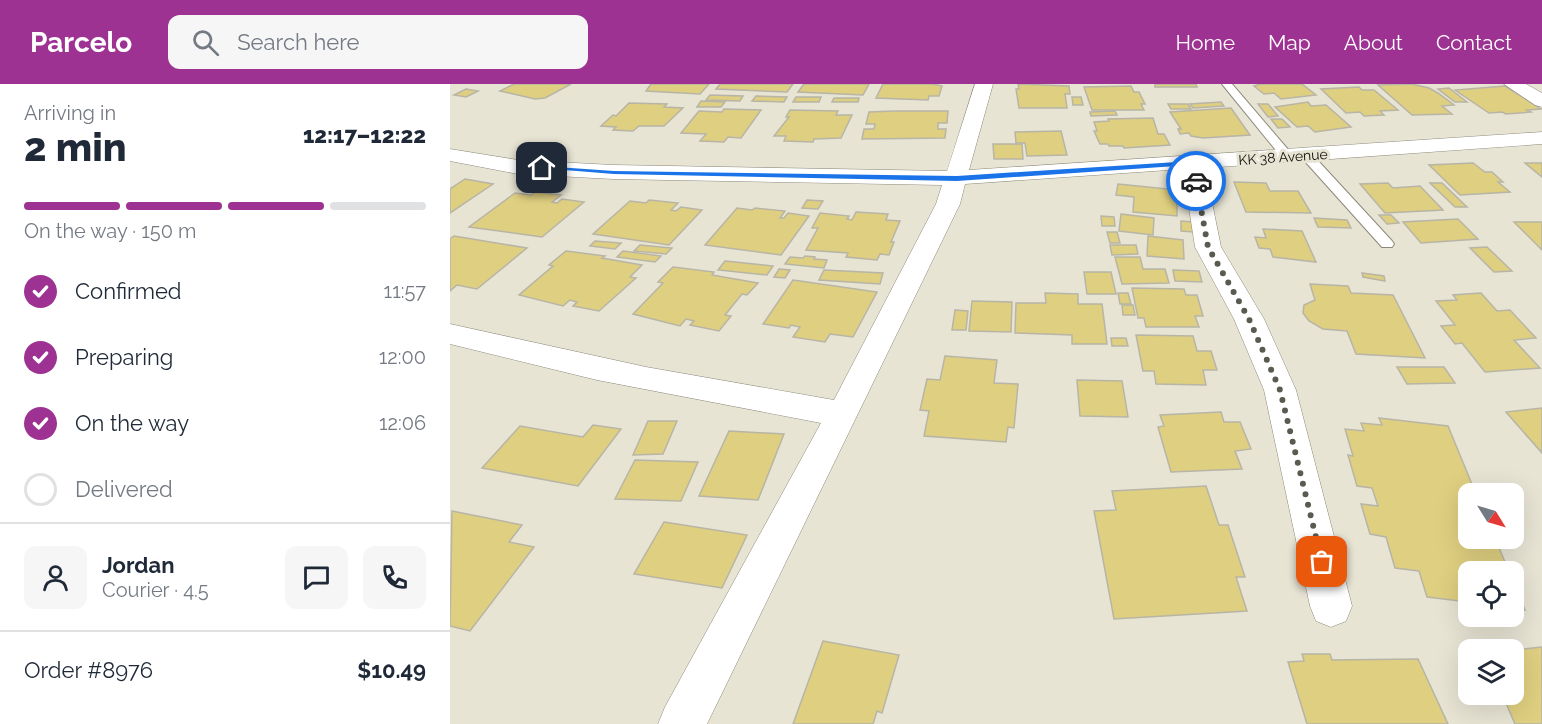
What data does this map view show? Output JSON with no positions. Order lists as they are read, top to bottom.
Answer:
{
  "streets": {
    "street": ["KK 38 Avenue"]
  },
  "north": "bottom right",
  "page": {
    "header": "Parcelo",
    "search": "Search here",
    "nav": [
      "Home",
      "Map",
      "About",
      "Contact"
    ],
    "heading": ["2 min", "Arriving in", "12:17–12:22"],
    "panel": [
      "Jordan",
      "Courier · 4.5",
      "Order #8976",
      "$10.49"
    ],
    "bar": "On the way · 150 m",
    "list": [
      ["Confirmed", "11:57"],
      ["Preparing", "12:00"],
      ["On the way", "12:06"],
      "Delivered"
    ]
  }
}
